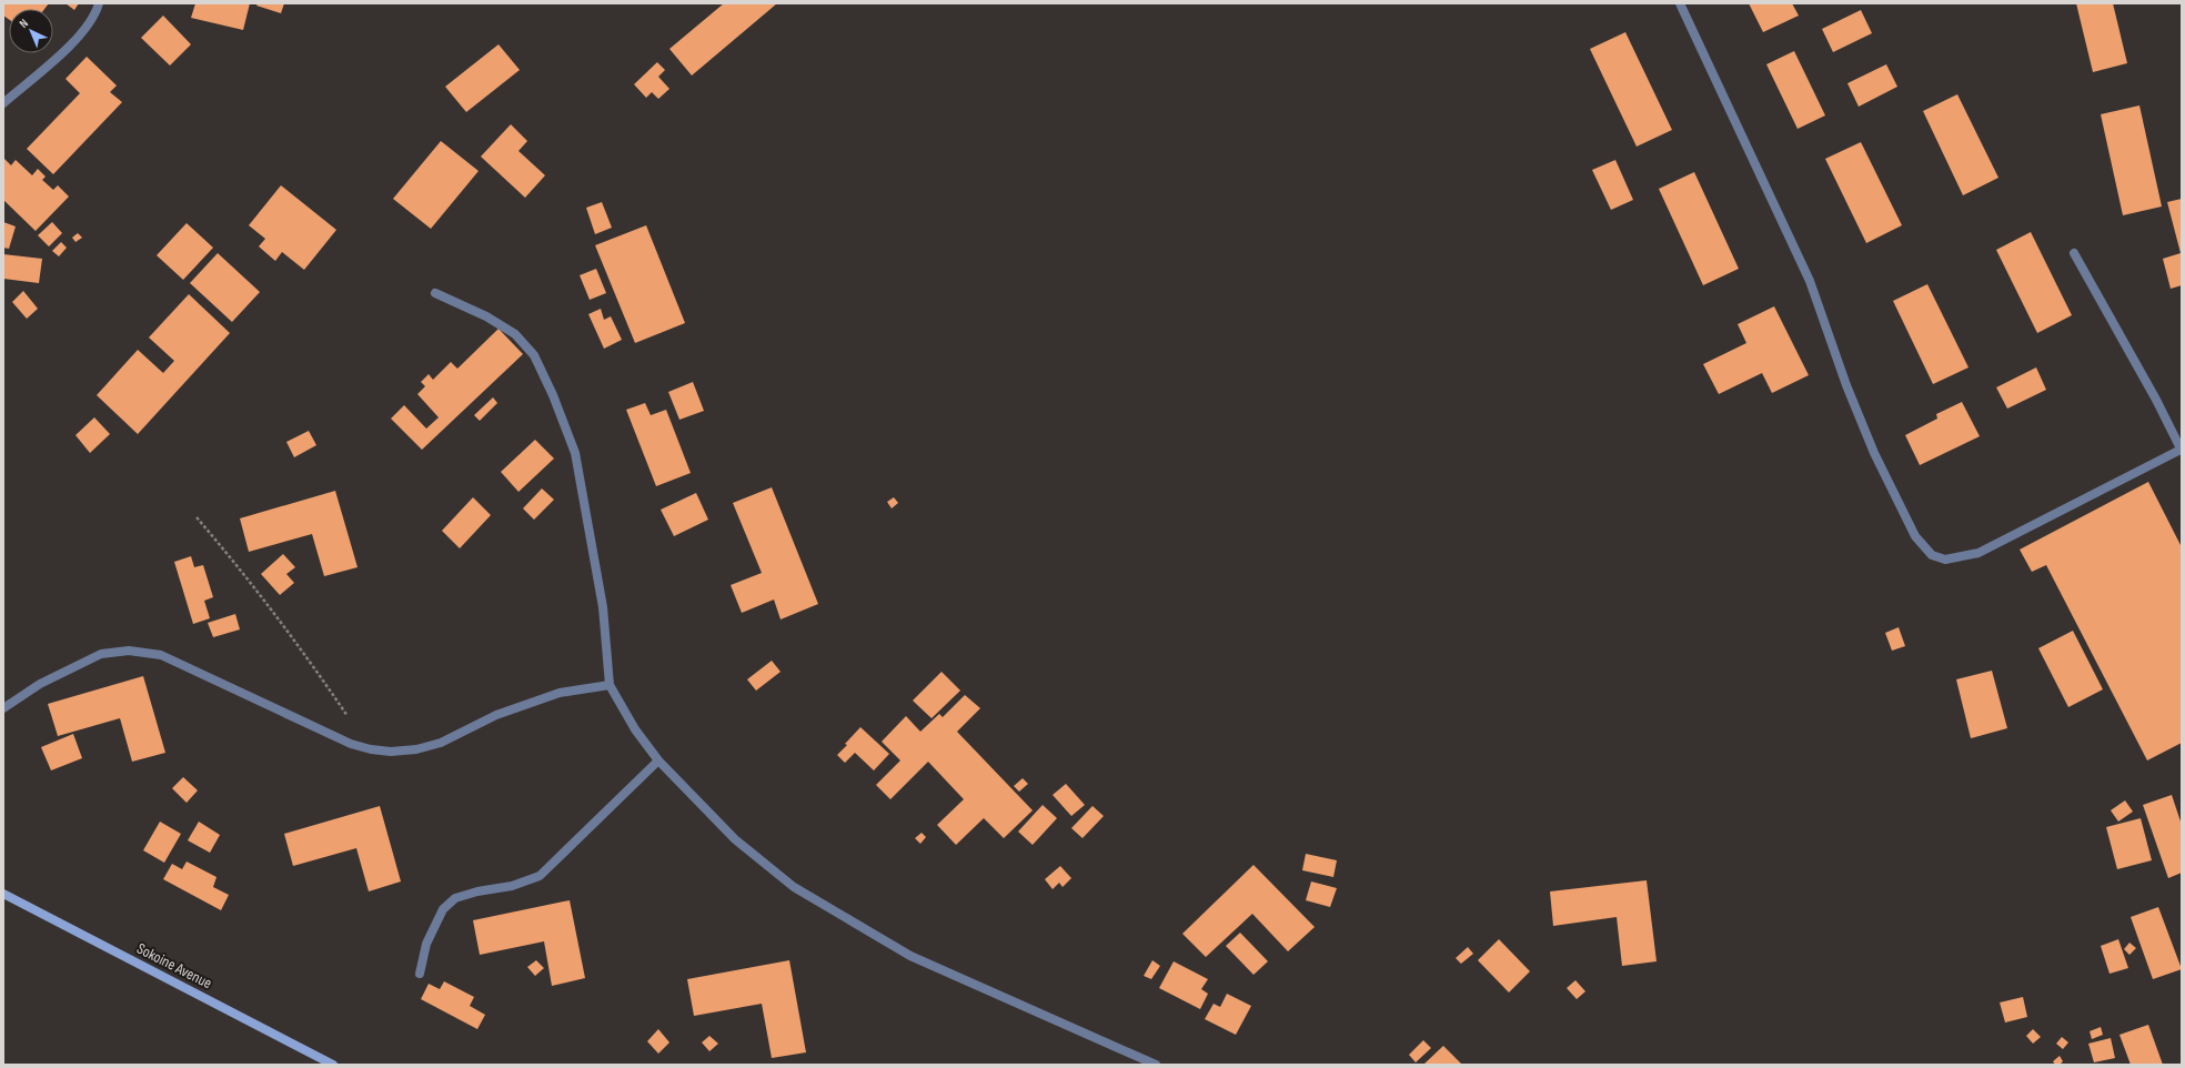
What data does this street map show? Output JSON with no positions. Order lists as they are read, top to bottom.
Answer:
{
  "streets": {
    "street": ["Sokoine Avenue"]
  },
  "north": "top left"
}
